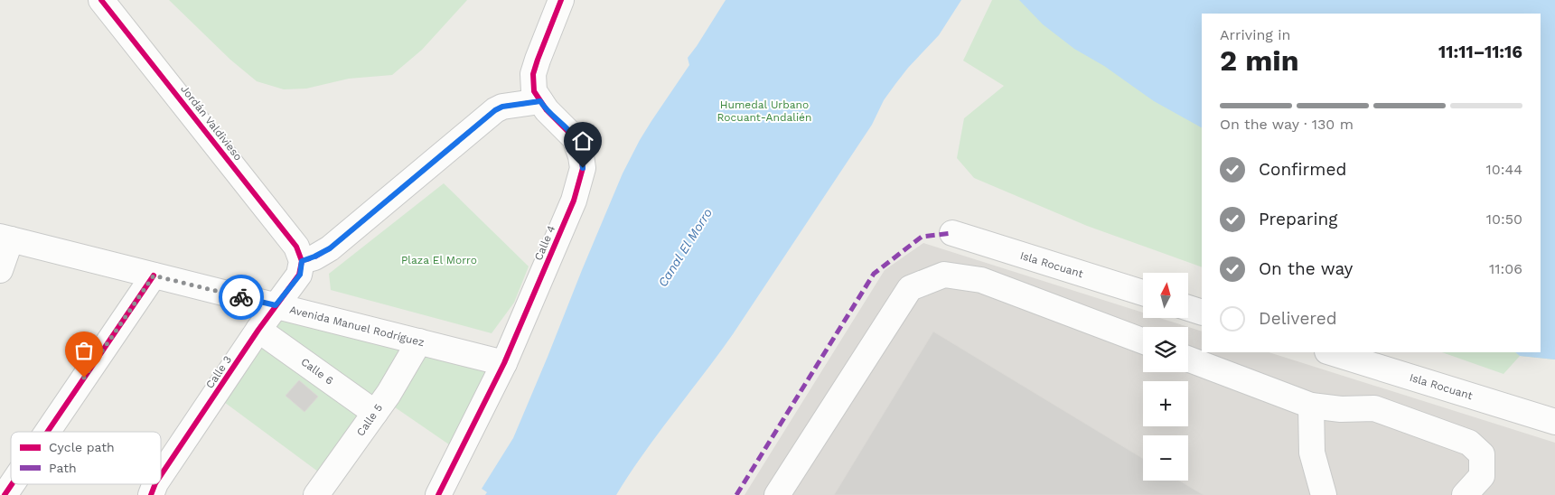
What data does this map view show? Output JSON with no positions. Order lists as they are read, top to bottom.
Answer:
{
  "streets": {
    "street": [
      "Jordán Valdivieso",
      "Calle 4",
      "Isla Rocuant",
      "Avenida Manuel Rodríguez",
      "Calle 6",
      "Calle 3",
      "Calle 5"
    ]
  },
  "crossings": [
    ["Jordán Valdivieso", "Calle 3"],
    ["Calle 4", "Avenida Manuel Rodríguez"],
    ["Avenida Manuel Rodríguez", "Calle 3"],
    ["Avenida Manuel Rodríguez", "Calle 5"],
    ["Calle 6", "Calle 3"],
    ["Calle 6", "Calle 5"]
  ],
  "water": ["Canal El Morro"],
  "parks": ["Humedal Urbano Rocuant-Andalién", "Plaza El Morro"],
  "legend": ["Cycle path", "Path"],
  "north": "top",
  "page": {
    "heading": ["2 min", "Arriving in", "11:11–11:16"],
    "bar": "On the way · 130 m",
    "list": [
      ["Confirmed", "10:44"],
      ["Preparing", "10:50"],
      ["On the way", "11:06"],
      "Delivered"
    ],
    "map_buttons": ["+", "−"]
  }
}
